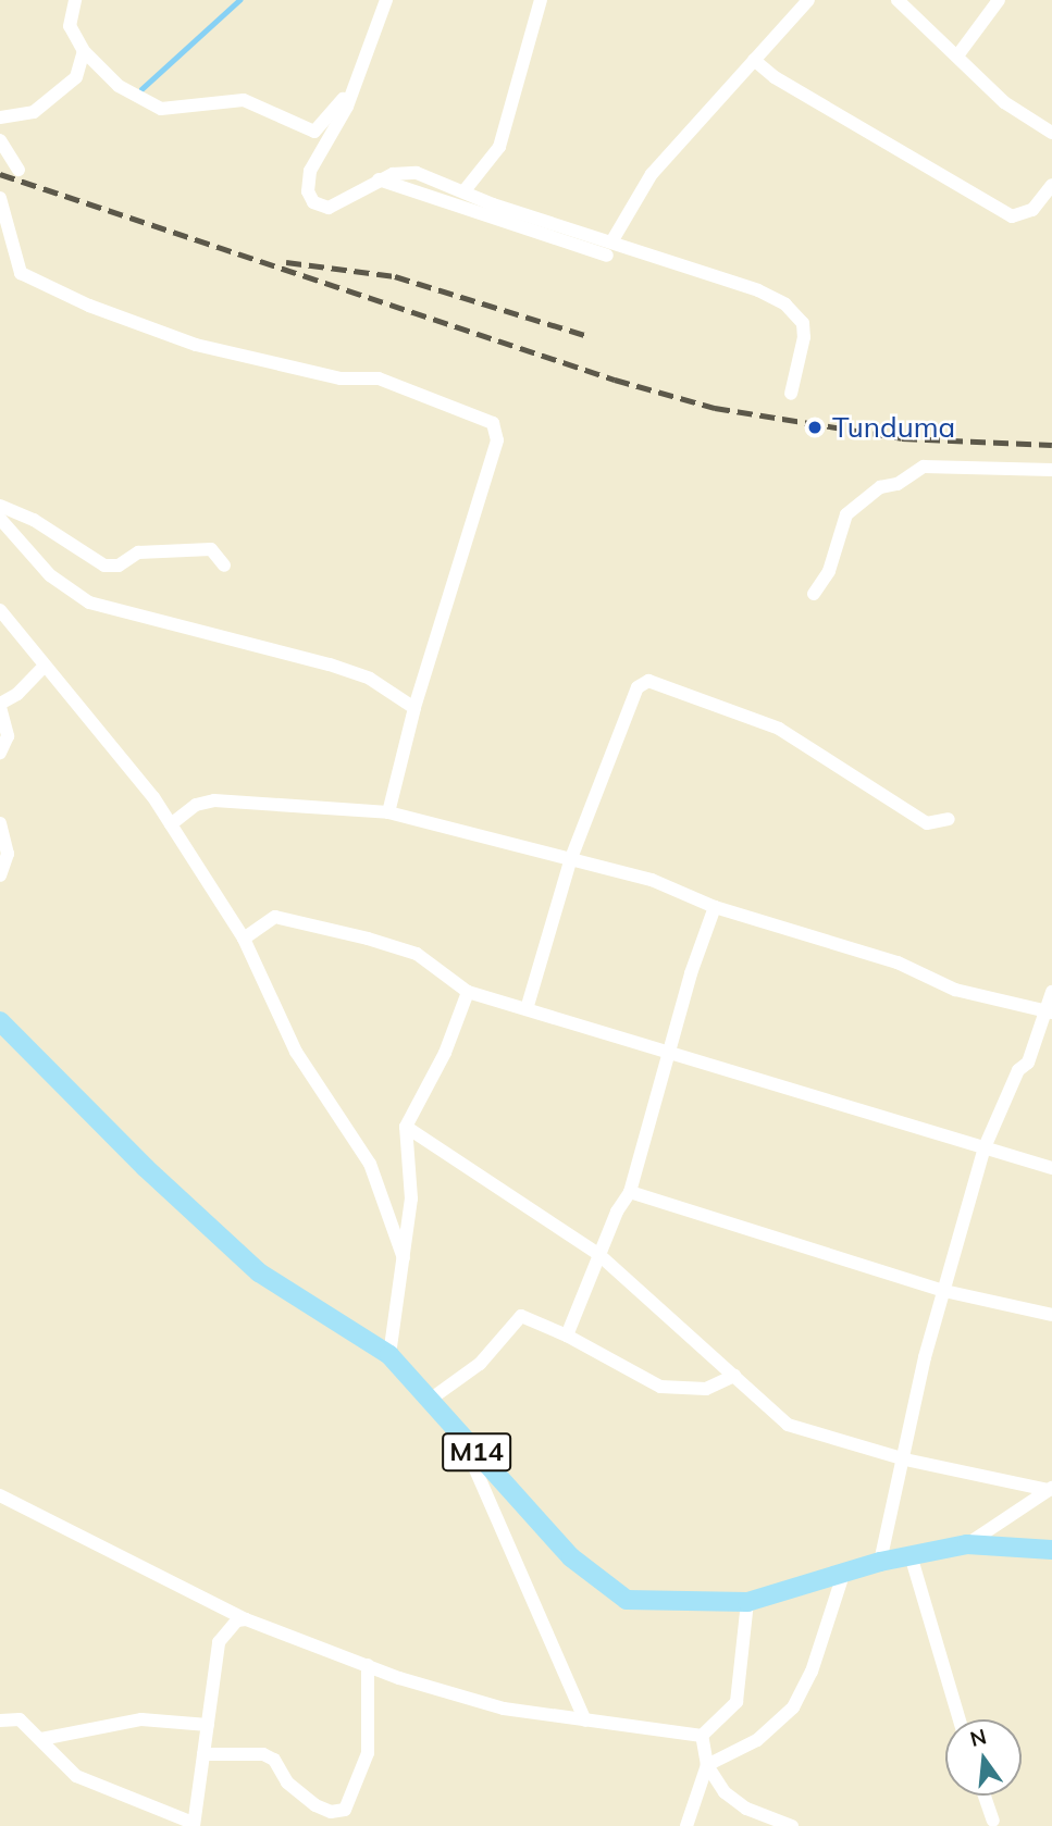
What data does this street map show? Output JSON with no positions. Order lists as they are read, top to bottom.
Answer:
{
  "streets": {
    "main road": ["M14"]
  },
  "places": ["Tunduma"],
  "north": "top"
}
